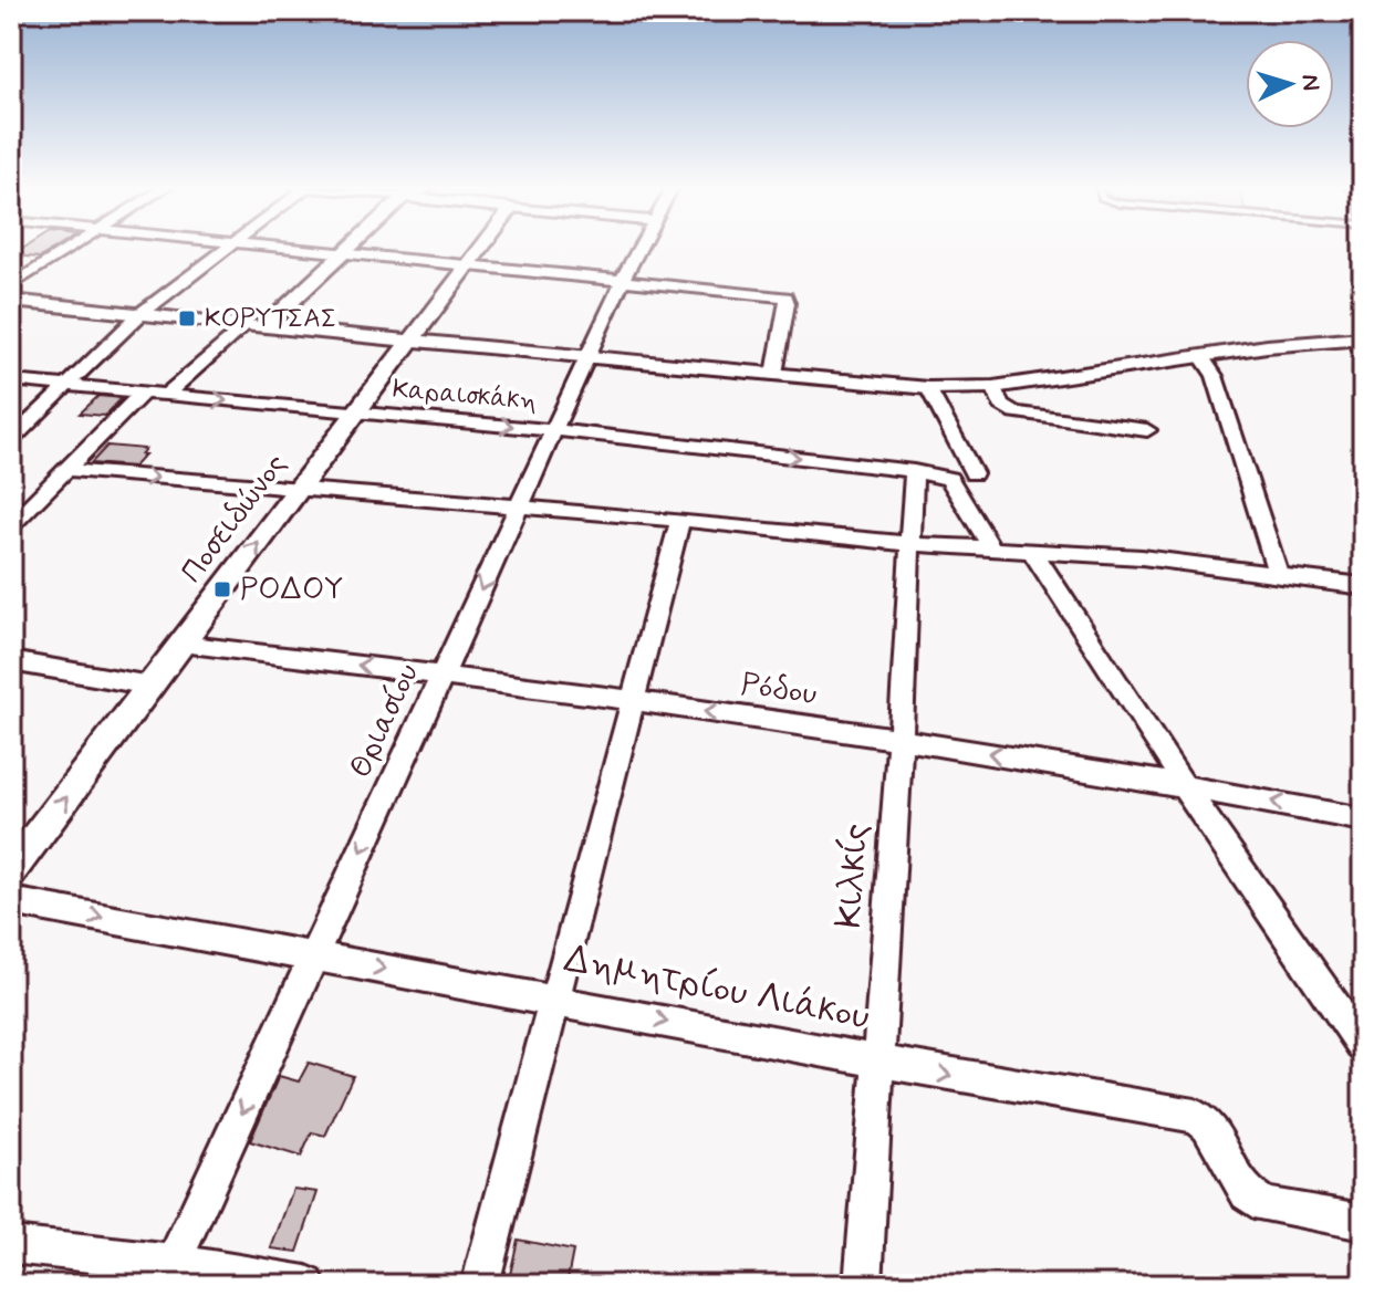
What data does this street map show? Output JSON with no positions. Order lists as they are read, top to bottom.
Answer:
{
  "streets": {
    "street": [
      "Καραισκάκη",
      "Ποσειδώνος",
      "Ρόδου",
      "Θριασίου",
      "Κιλκίς",
      "Δημητρίου Λιάκου"
    ]
  },
  "crossings": [
    ["Καραισκάκη", "Ποσειδώνος"],
    ["Καραισκάκη", "Θριασίου"],
    ["Καραισκάκη", "Κιλκίς"],
    ["Ποσειδώνος", "Ρόδου"],
    ["Ρόδου", "Θριασίου"],
    ["Ρόδου", "Κιλκίς"],
    ["Θριασίου", "Δημητρίου Λιάκου"],
    ["Κιλκίς", "Δημητρίου Λιάκου"]
  ],
  "one_way": ["Θριασίου", "Δημητρίου Λιάκου"],
  "places": {
    "transit": ["ΚΟΡΥΤΣΑΣ", "ΡΟΔΟΥ"]
  },
  "north": "right"
}
